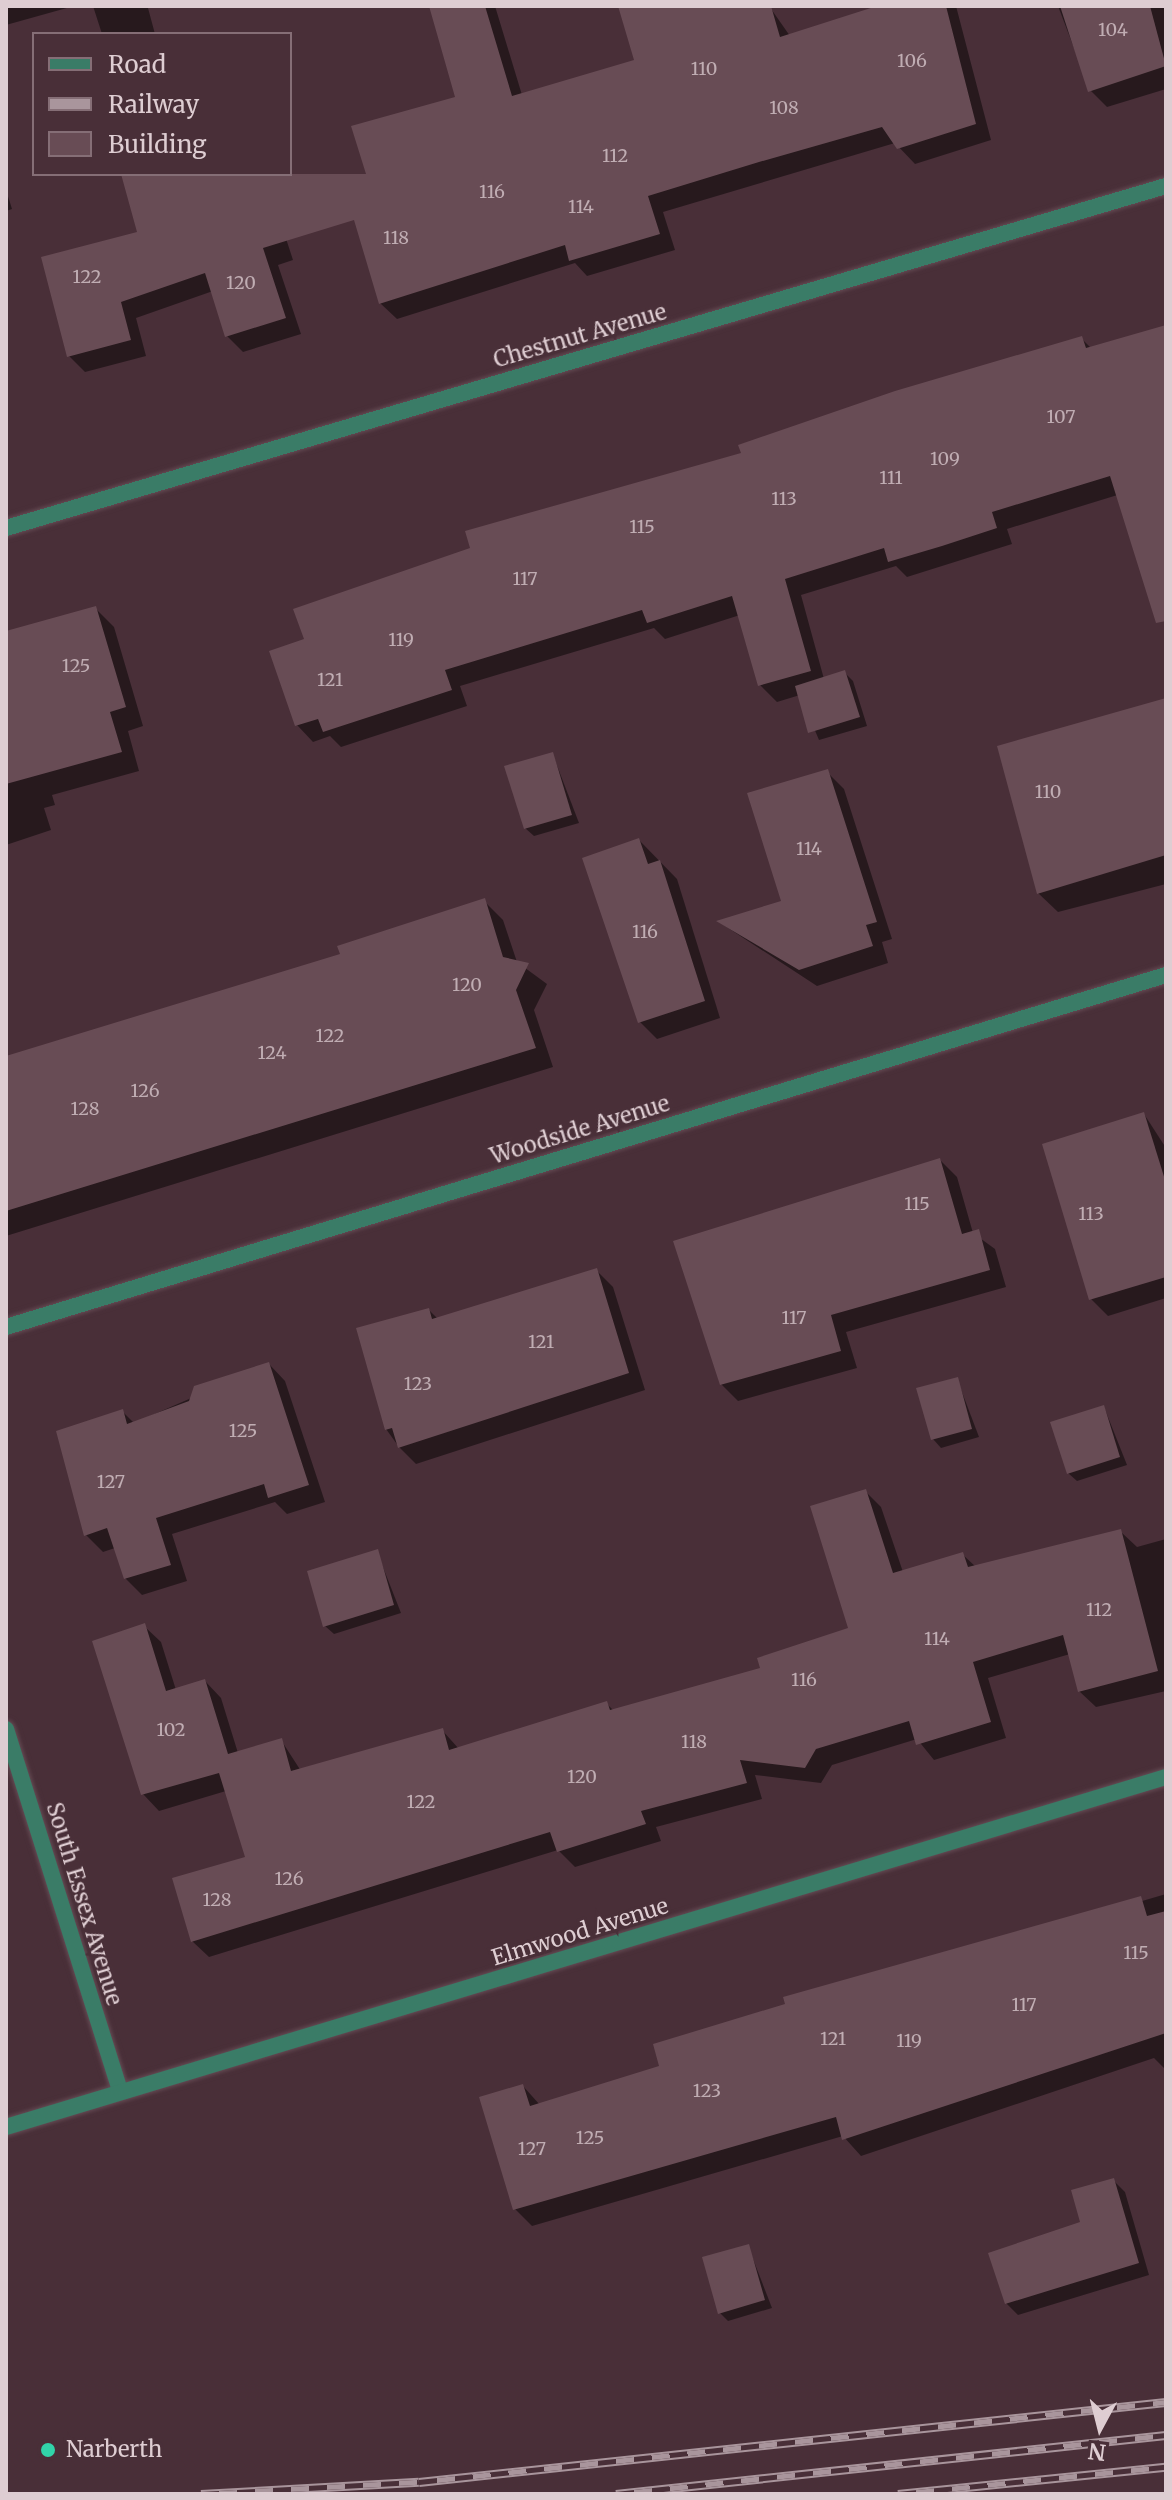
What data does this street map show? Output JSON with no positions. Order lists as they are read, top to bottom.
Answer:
{
  "streets": {
    "street": [
      "Chestnut Avenue",
      "Woodside Avenue",
      "South Essex Avenue",
      "Elmwood Avenue"
    ]
  },
  "crossings": [
    ["South Essex Avenue", "Elmwood Avenue"]
  ],
  "places": ["Narberth"],
  "house_numbers": [
    "104",
    "106",
    "110",
    "108",
    "112",
    "116",
    "114",
    "118",
    "122",
    "120",
    "107",
    "109",
    "111",
    "113",
    "115",
    "117",
    "119",
    "125",
    "121",
    "110",
    "114",
    "116",
    "120",
    "122",
    "124",
    "126",
    "128",
    "115",
    "113",
    "117",
    "121",
    "123",
    "125",
    "127",
    "112",
    "114",
    "116",
    "102",
    "118",
    "120",
    "122",
    "126",
    "128",
    "115",
    "117",
    "121",
    "119",
    "123",
    "125",
    "127"
  ],
  "legend": ["Road", "Railway", "Building"],
  "north": "bottom"
}
